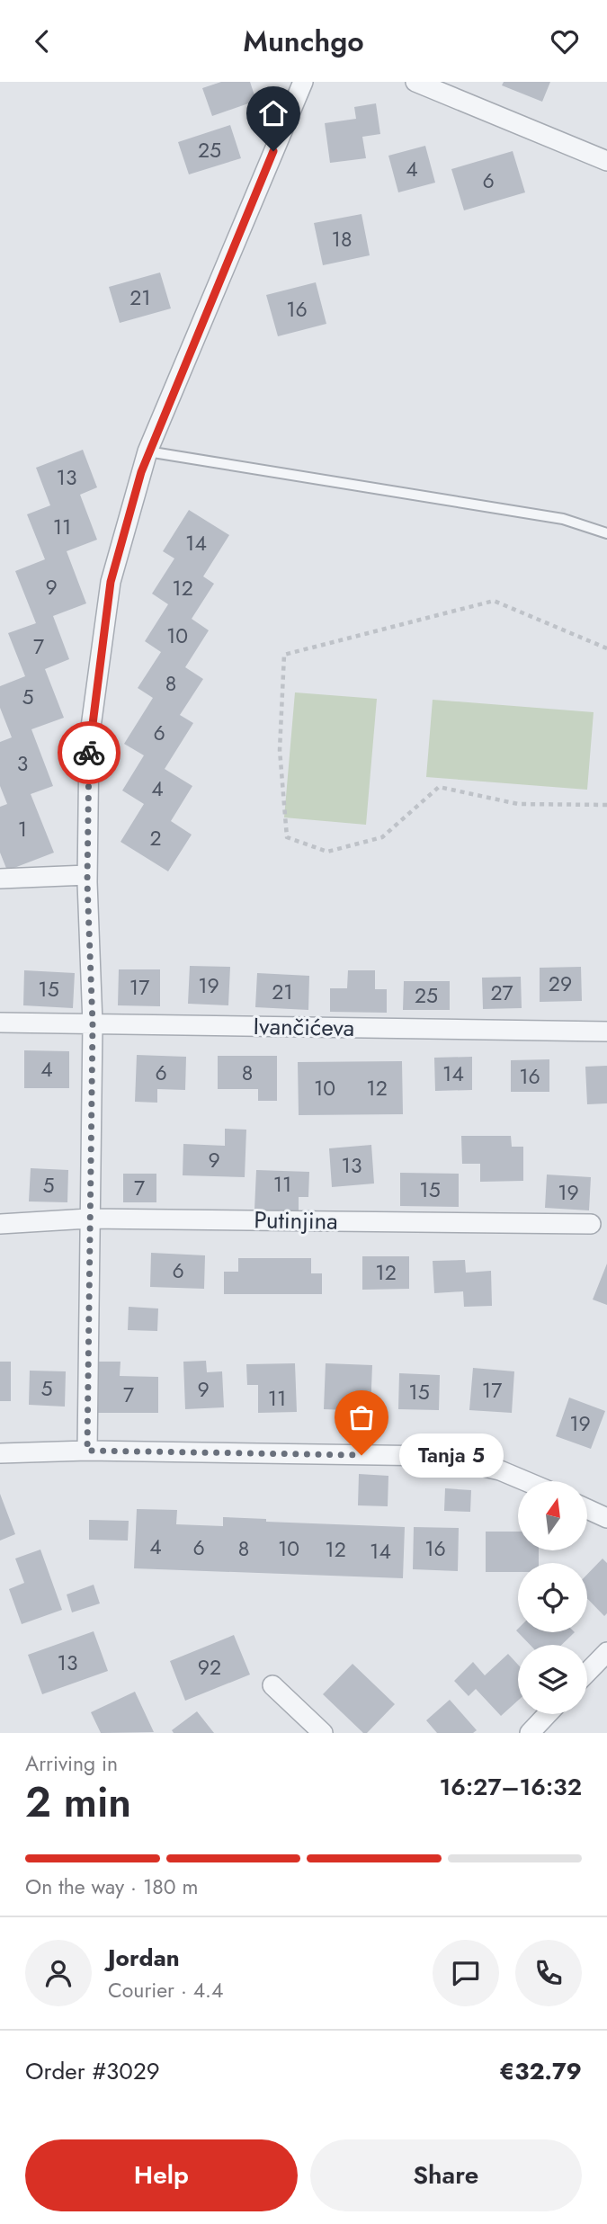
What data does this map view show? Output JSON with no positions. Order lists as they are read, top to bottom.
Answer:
{
  "streets": {
    "street": ["Ivančićeva", "Putinjina"]
  },
  "places": ["Tanja 5"],
  "house_numbers": [
    "25",
    "4",
    "6",
    "18",
    "21",
    "16",
    "13",
    "11",
    "14",
    "9",
    "12",
    "10",
    "7",
    "8",
    "5",
    "6",
    "3",
    "4",
    "1",
    "2",
    "29",
    "19",
    "17",
    "15",
    "21",
    "27",
    "25",
    "4",
    "6",
    "8",
    "14",
    "16",
    "10",
    "12",
    "9",
    "13",
    "11",
    "5",
    "7",
    "15",
    "19",
    "6",
    "12",
    "5",
    "9",
    "17",
    "15",
    "7",
    "11",
    "19",
    "4",
    "6",
    "8",
    "10",
    "16",
    "12",
    "14",
    "13",
    "92"
  ],
  "north": "top",
  "page": {
    "header": "Munchgo",
    "bubble": "Tanja 5",
    "heading": ["2 min", "Arriving in", "16:27–16:32"],
    "panel": [
      "Jordan",
      "Courier · 4.4",
      "Order #3029",
      "€32.79"
    ],
    "bar": "On the way · 180 m",
    "buttons": ["Help", "Share"]
  }
}
